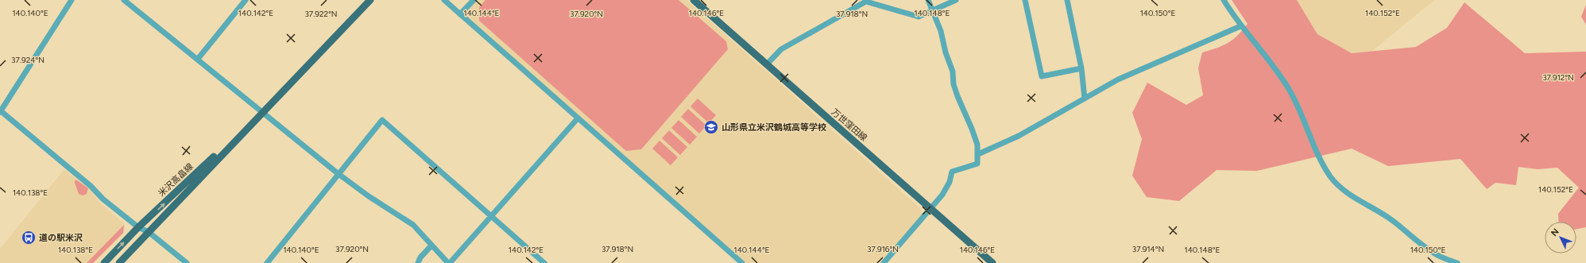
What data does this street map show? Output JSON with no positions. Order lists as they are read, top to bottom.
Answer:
{
  "streets": {
    "main road": ["万世窪田線", "米沢高畠線"]
  },
  "places": {
    "school or university": ["山形県立米沢鶴城高等学校"],
    "bus stop": ["道の駅米沢"]
  },
  "north": "top left",
  "coordinates": [
    "140.140°E",
    "140.142°E",
    "140.144°E",
    "140.146°E",
    "140.148°E",
    "140.150°E",
    "140.152°E",
    "37.922°N",
    "37.920°N",
    "37.918°N",
    "37.924°N",
    "37.912°N",
    "140.138°E",
    "37.916°N",
    "37.914°N"
  ]
}
